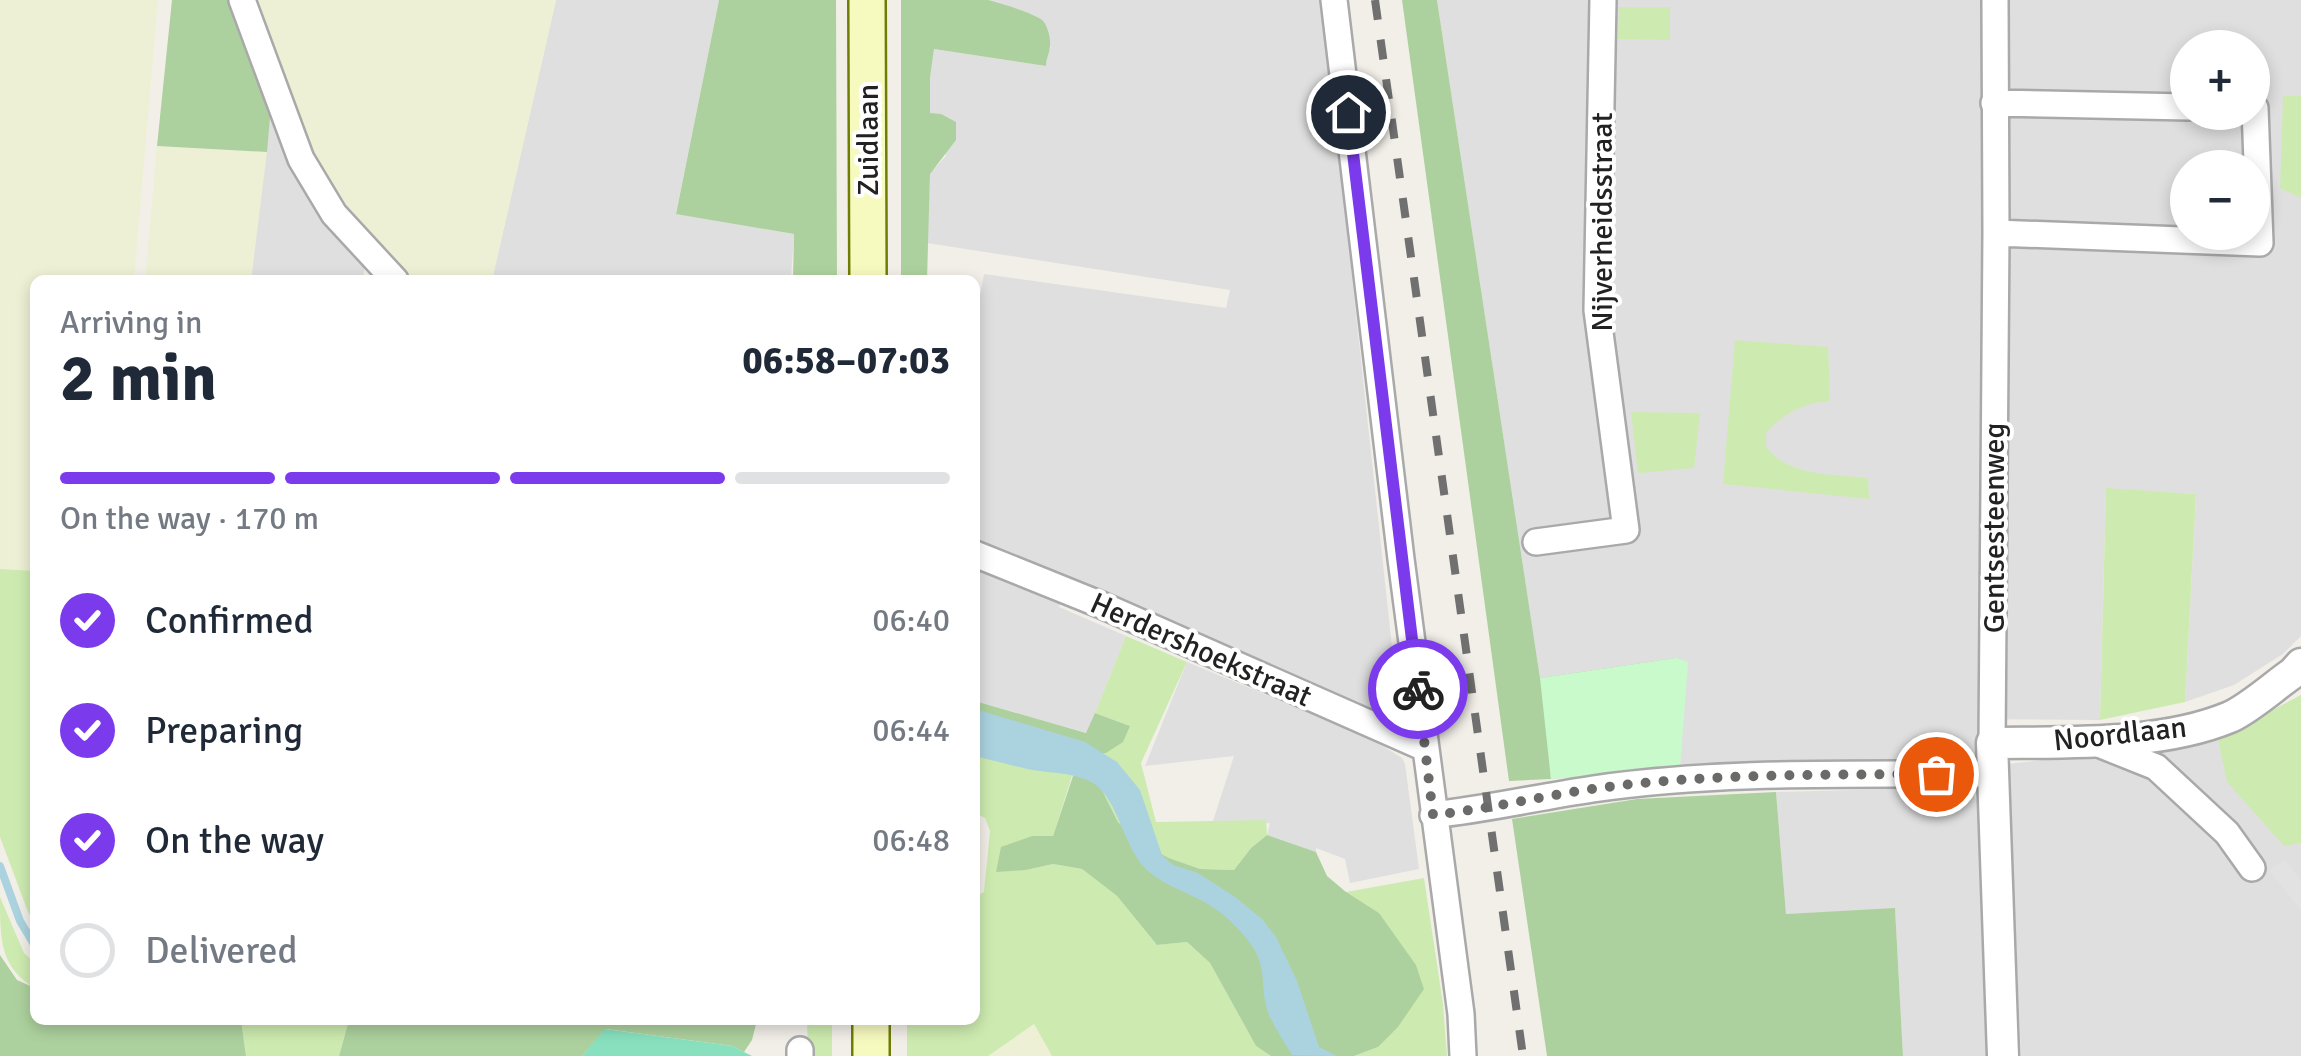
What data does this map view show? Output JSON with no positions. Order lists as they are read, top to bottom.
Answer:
{
  "streets": {
    "main road": ["Zuidlaan"],
    "street": [
      "Nijverheidsstraat",
      "Gentsesteenweg",
      "Herdershoekstraat",
      "Noordlaan"
    ]
  },
  "crossings": [
    ["Gentsesteenweg", "Noordlaan"]
  ],
  "page": {
    "map_buttons": ["+", "−"],
    "heading": ["2 min", "Arriving in", "06:58–07:03"],
    "bar": "On the way · 170 m",
    "list": [
      ["Confirmed", "06:40"],
      ["Preparing", "06:44"],
      ["On the way", "06:48"],
      "Delivered"
    ]
  }
}
